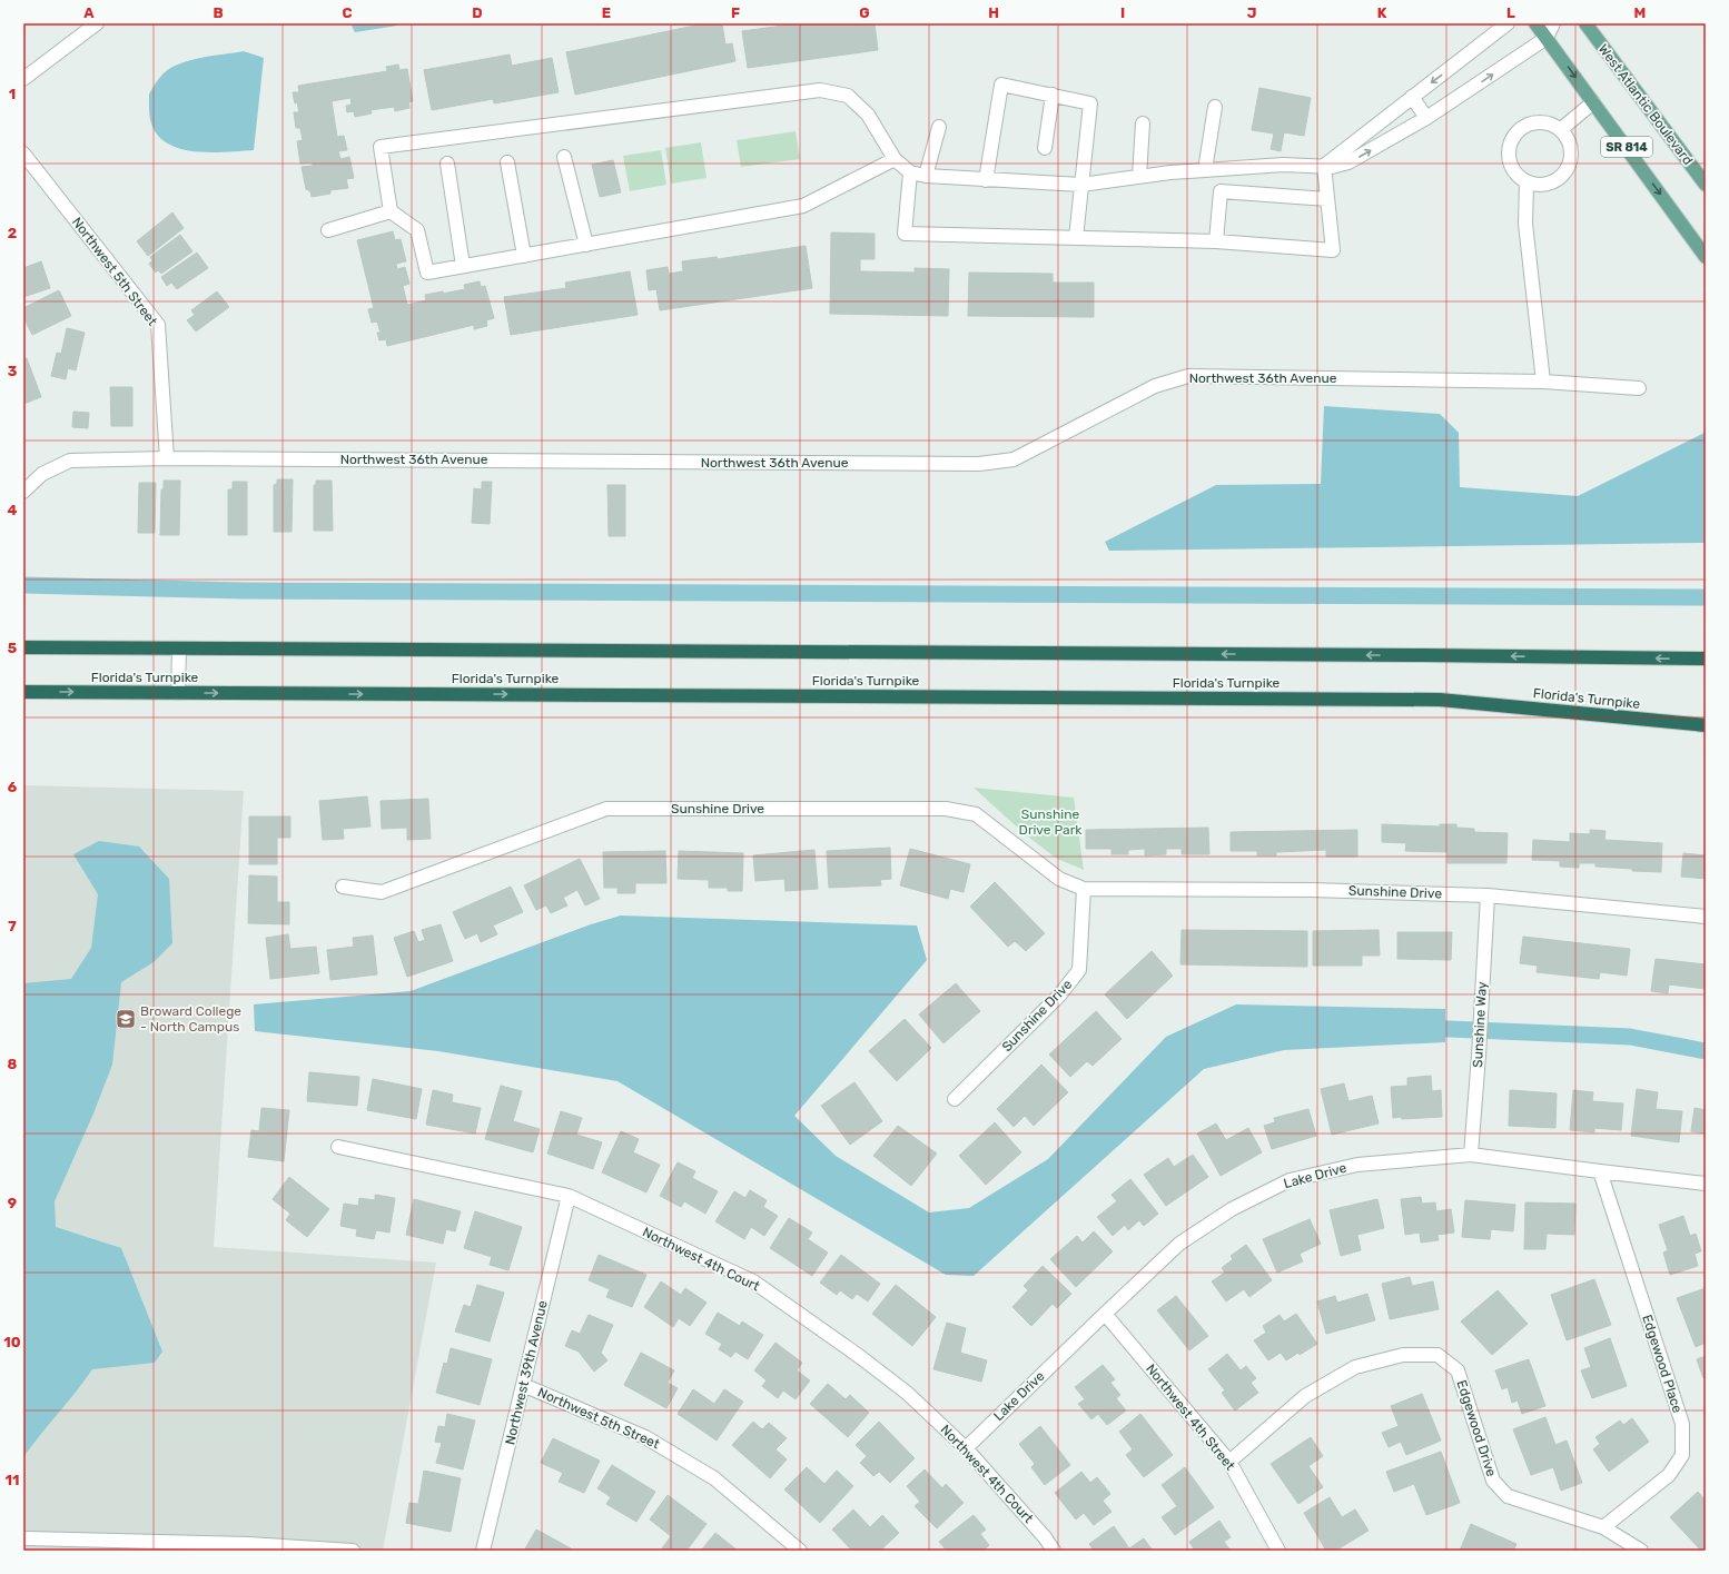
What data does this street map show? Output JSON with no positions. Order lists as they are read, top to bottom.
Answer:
{
  "streets": {
    "highway": ["Florida's Turnpike"],
    "main road": ["West Atlantic Boulevard", "SR 814"],
    "street": [
      "Northwest 5th Street",
      "Northwest 36th Avenue",
      "Sunshine Drive",
      "Sunshine Way",
      "Lake Drive",
      "Northwest 4th Court",
      "Edgewood Place",
      "Northwest 39th Avenue",
      "Northwest 4th Street",
      "Edgewood Drive"
    ]
  },
  "crossings": [
    ["Northwest 5th Street", "Northwest 36th Avenue"],
    ["Northwest 5th Street", "Northwest 39th Avenue"],
    ["Sunshine Drive", "Sunshine Way"],
    ["Sunshine Way", "Lake Drive"],
    ["Lake Drive", "Northwest 4th Court"],
    ["Lake Drive", "Edgewood Place"],
    ["Lake Drive", "Northwest 4th Street"],
    ["Northwest 4th Court", "Northwest 39th Avenue"],
    ["Edgewood Place", "Edgewood Drive"],
    ["Northwest 4th Street", "Edgewood Drive"]
  ],
  "parks": ["Sunshine Drive Park"],
  "places": {
    "school or university": ["Broward College - North Campus"]
  },
  "grid": {
    "columns": [
      "A",
      "B",
      "C",
      "D",
      "E",
      "F",
      "G",
      "H",
      "I",
      "J",
      "K",
      "L",
      "M"
    ],
    "rows": [
      "1",
      "2",
      "3",
      "4",
      "5",
      "6",
      "7",
      "8",
      "9",
      "10",
      "11"
    ]
  }
}
